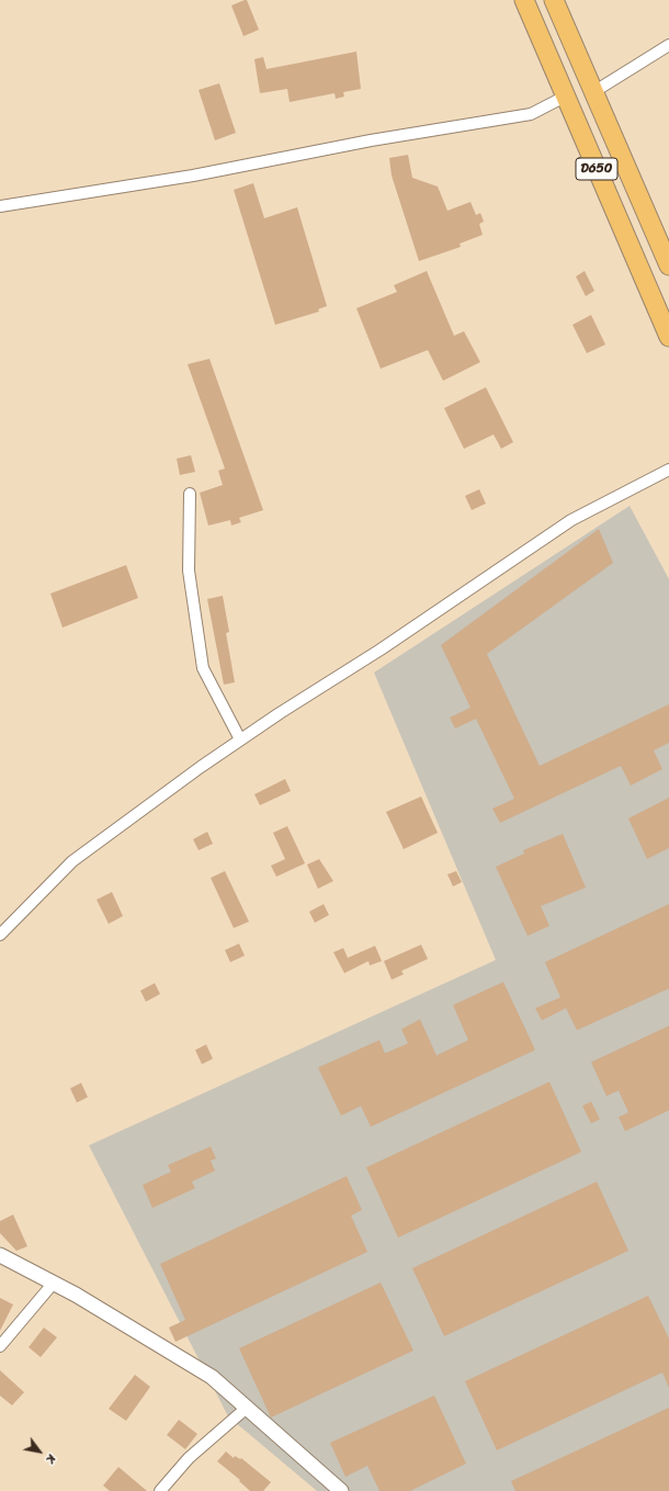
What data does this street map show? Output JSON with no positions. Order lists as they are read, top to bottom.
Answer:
{
  "streets": {
    "highway": ["D650"]
  },
  "north": "bottom right"
}
